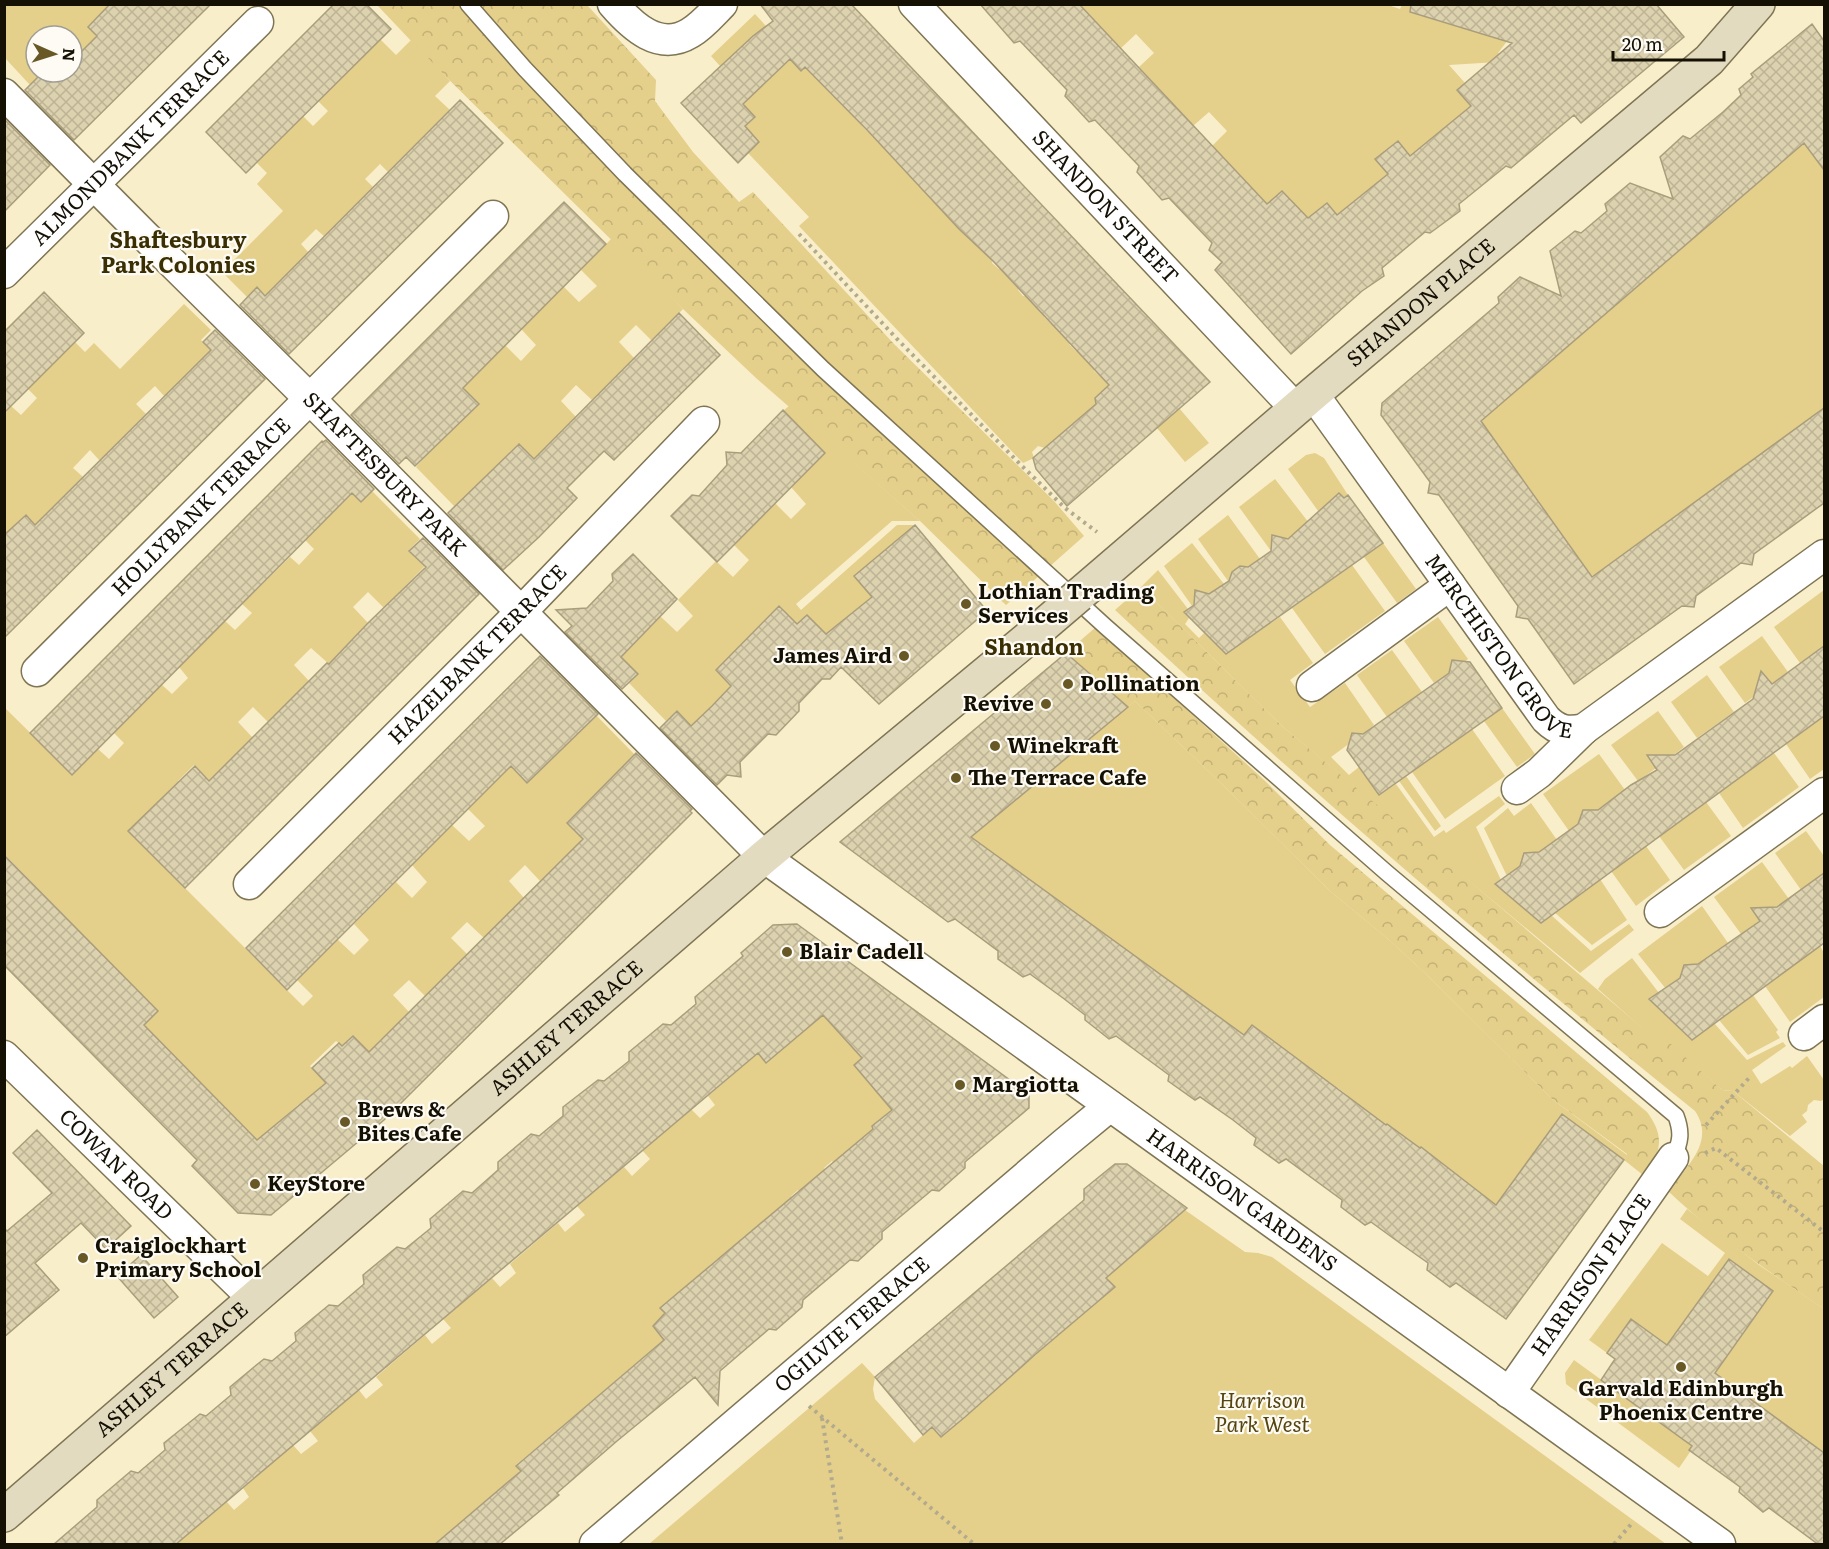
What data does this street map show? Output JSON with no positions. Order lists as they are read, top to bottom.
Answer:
{
  "streets": {
    "street": [
      "ALMONDBANK TERRACE",
      "SHANDON STREET",
      "SHANDON PLACE",
      "SHAFTESBURY PARK",
      "HOLLYBANK TERRACE",
      "MERCHISTON GROVE",
      "HAZELBANK TERRACE",
      "ASHLEY TERRACE",
      "COWAN ROAD",
      "HARRISON GARDENS",
      "HARRISON PLACE",
      "OGILVIE TERRACE"
    ]
  },
  "crossings": [
    ["ALMONDBANK TERRACE", "SHAFTESBURY PARK"],
    ["SHANDON STREET", "SHANDON PLACE"],
    ["SHANDON STREET", "MERCHISTON GROVE"],
    ["SHANDON PLACE", "MERCHISTON GROVE"],
    ["SHANDON PLACE", "ASHLEY TERRACE"],
    ["SHAFTESBURY PARK", "HOLLYBANK TERRACE"],
    ["SHAFTESBURY PARK", "HAZELBANK TERRACE"],
    ["SHAFTESBURY PARK", "ASHLEY TERRACE"],
    ["SHAFTESBURY PARK", "HARRISON GARDENS"],
    ["ASHLEY TERRACE", "COWAN ROAD"],
    ["ASHLEY TERRACE", "HARRISON GARDENS"],
    ["HARRISON GARDENS", "HARRISON PLACE"],
    ["HARRISON GARDENS", "OGILVIE TERRACE"]
  ],
  "districts": ["Shaftesbury Park Colonies", "Shandon"],
  "parks": ["Harrison Park West"],
  "places": [
    "Lothian Trading Services",
    "James Aird",
    "Pollination",
    "Revive",
    "Winekraft",
    "The Terrace Cafe",
    "Blair Cadell",
    "Margiotta",
    "Brews & Bites Cafe",
    "KeyStore",
    "Craiglockhart Primary School",
    "Garvald Edinburgh Phoenix Centre"
  ],
  "scale_bar": "20 m",
  "north": "right"
}
